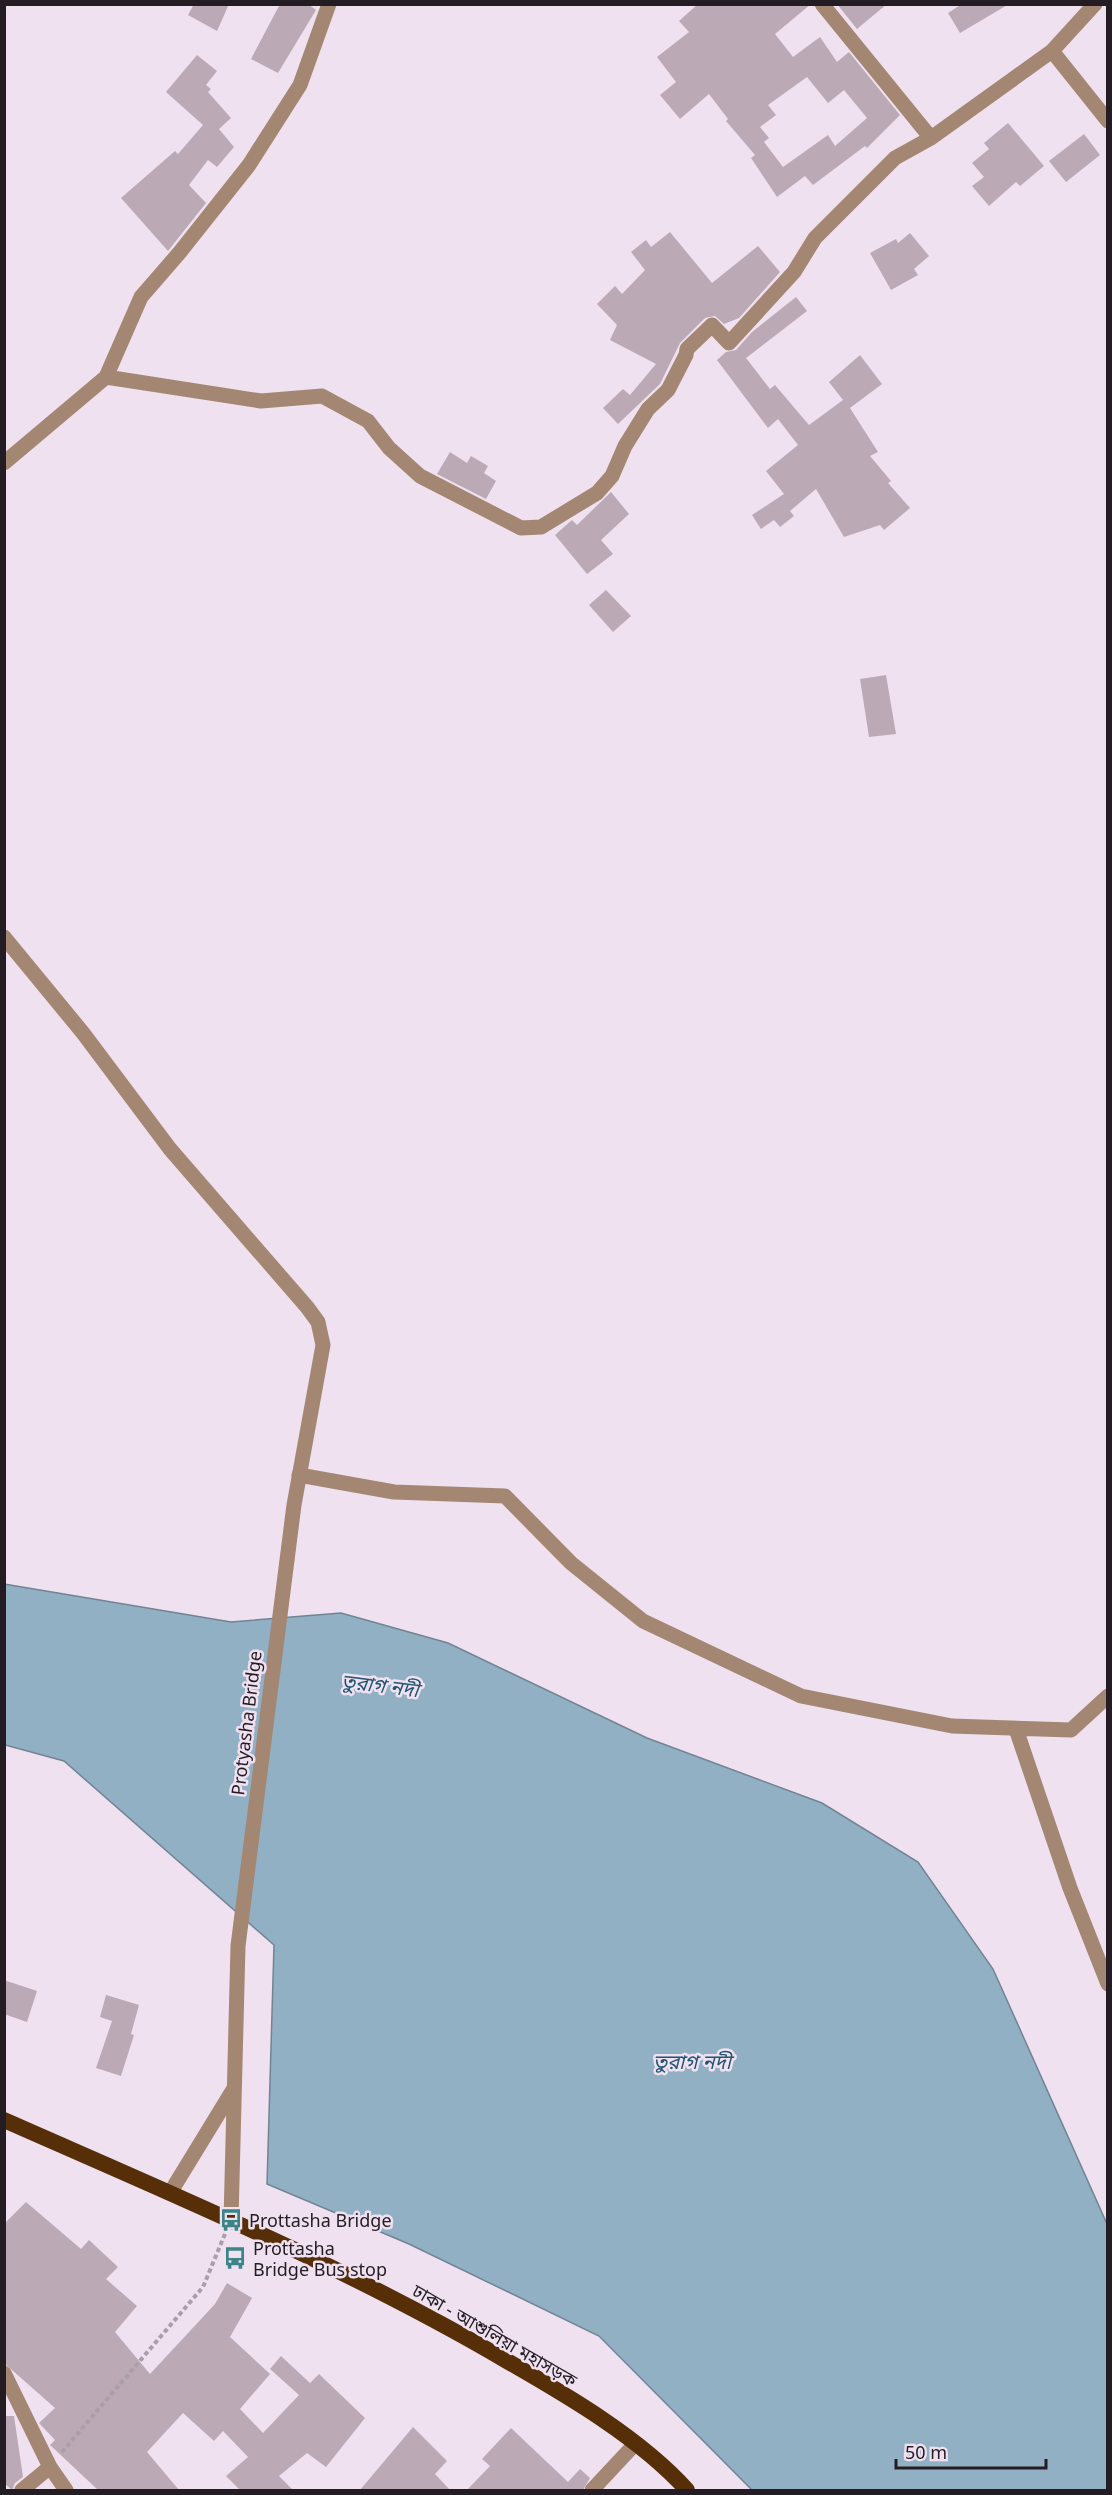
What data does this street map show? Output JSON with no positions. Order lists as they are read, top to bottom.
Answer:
{
  "streets": {
    "highway": ["ঢাকা - আশুলিয়া মহাসড়ক"],
    "street": ["Protyasha Bridge"]
  },
  "crossings": [
    ["Protyasha Bridge", "ঢাকা - আশুলিয়া মহাসড়ক"]
  ],
  "water": ["তুরাগ নদী"],
  "places": {
    "bus stop": ["Prottasha Bridge", "Prottasha Bridge Bus stop"]
  },
  "scale_bar": "50 m"
}
